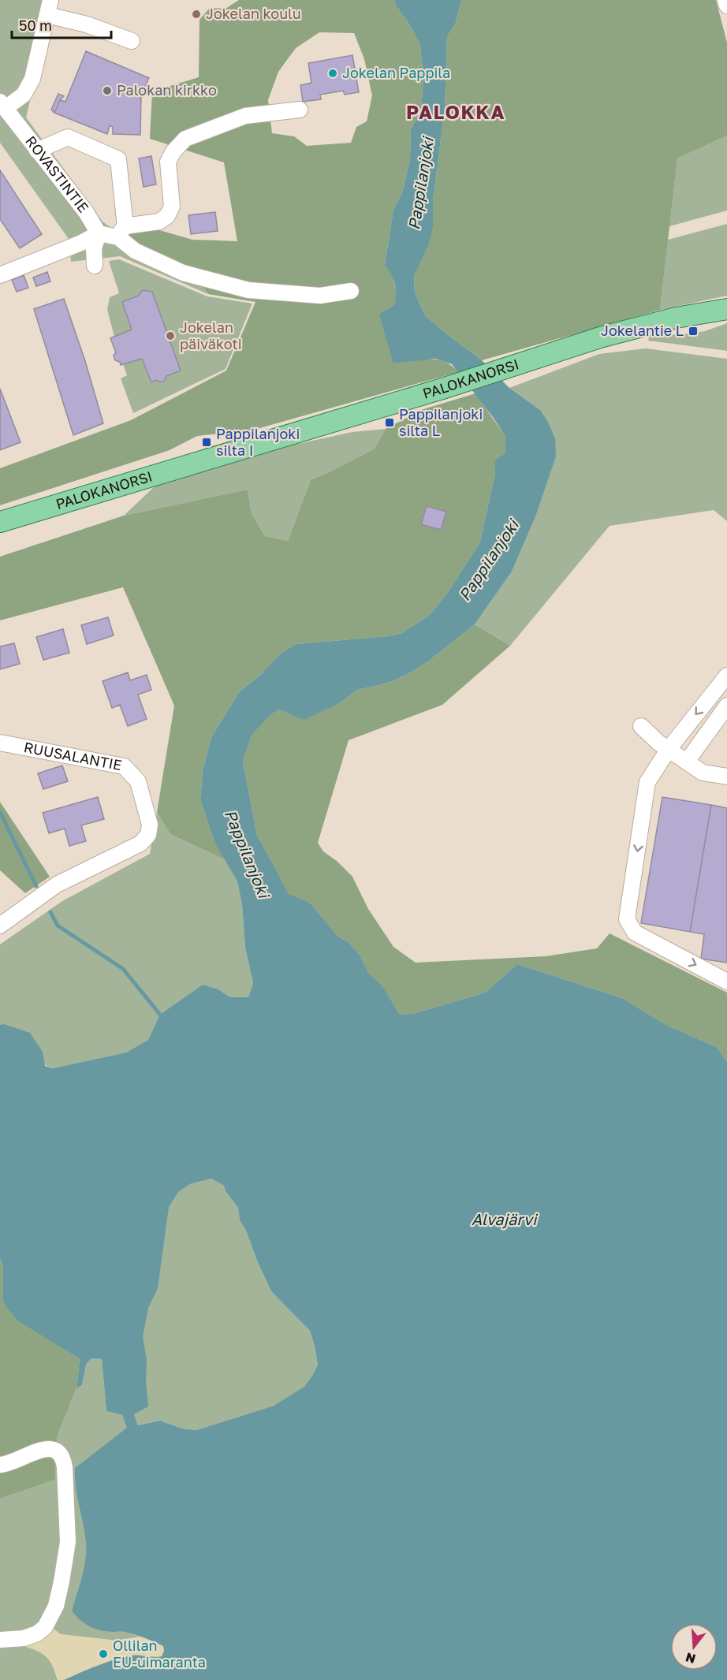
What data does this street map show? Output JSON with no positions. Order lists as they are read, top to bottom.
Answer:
{
  "streets": {
    "main road": ["PALOKANORSI"],
    "street": ["ROVASTINTIE", "RUUSALANTIE"]
  },
  "districts": ["PALOKKA"],
  "water": ["Pappilanjoki", "Alvajärvi"],
  "places": {
    "other": [
      "Jokelan koulu",
      "Jokelan Pappila",
      "Palokan kirkko",
      "Jokelan päiväkoti",
      "Ollilan EU-uimaranta"
    ],
    "transit": ["Jokelantie L", "Pappilanjoki silta L", "Pappilanjoki silta I"]
  },
  "scale_bar": "50 m",
  "north": "bottom"
}
